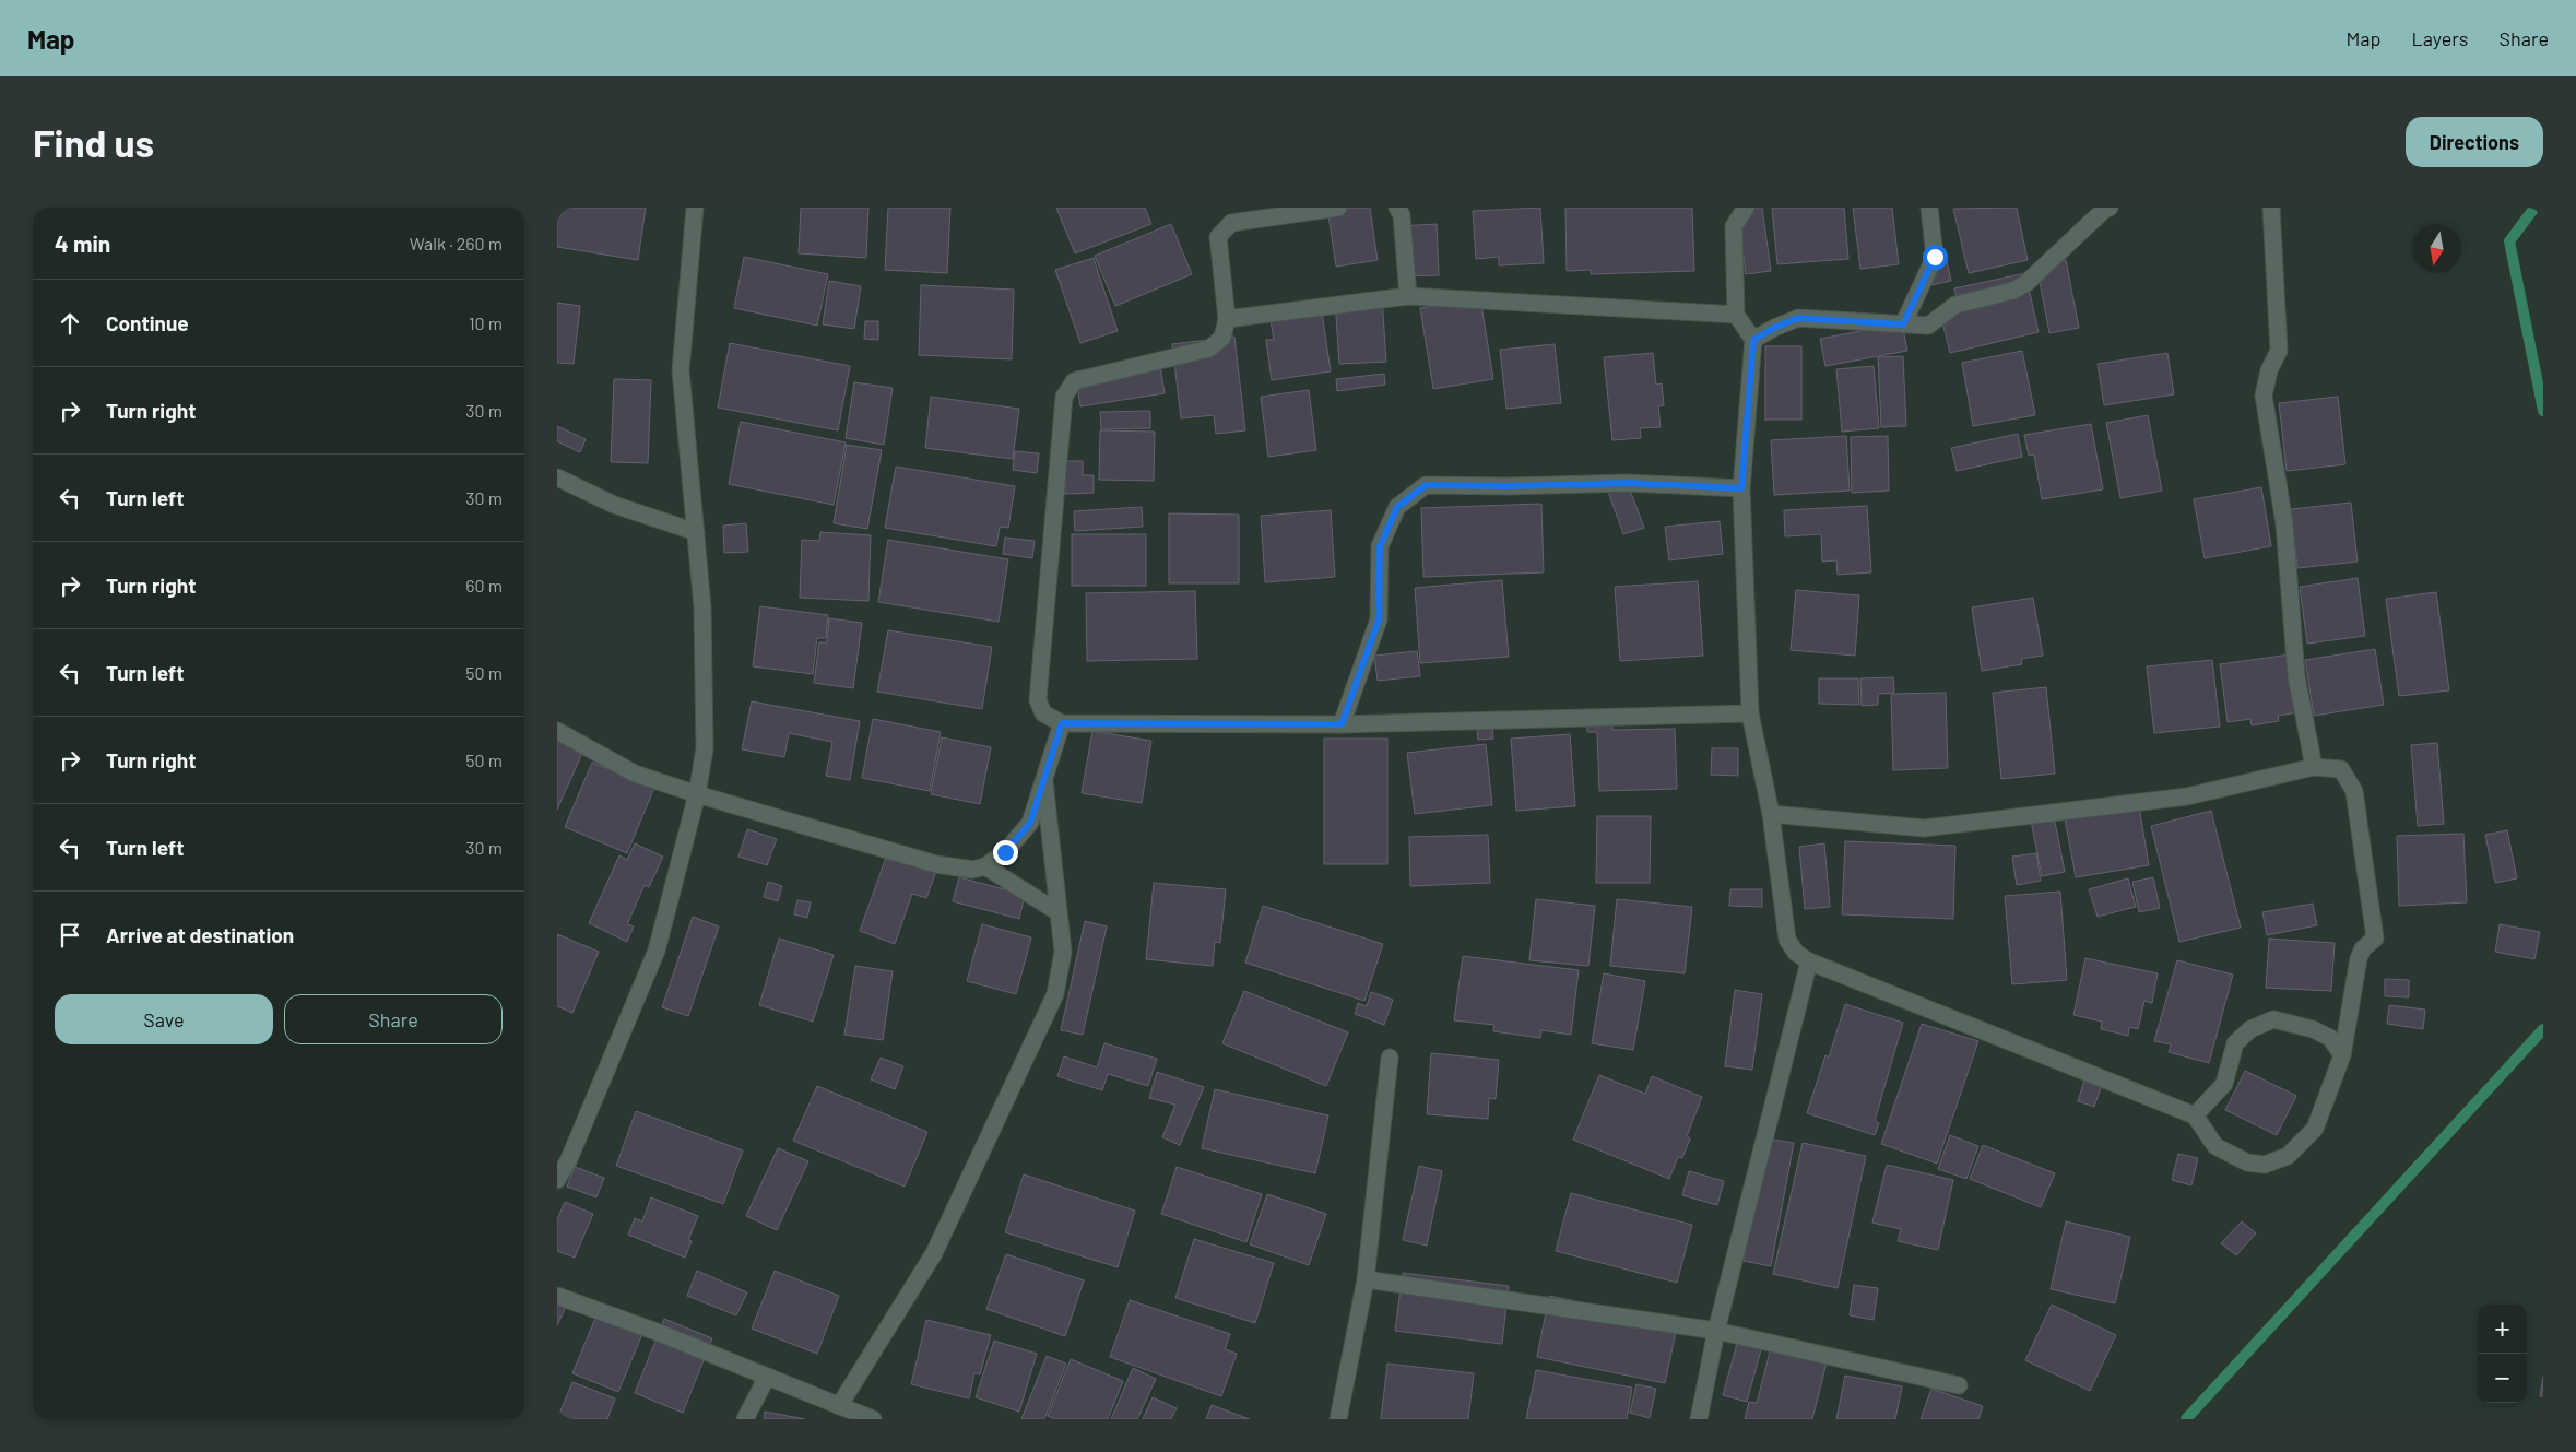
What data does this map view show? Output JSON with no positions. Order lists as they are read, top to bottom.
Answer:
{
  "north": "bottom",
  "page": {
    "header": "Map",
    "nav": ["Map", "Layers", "Share"],
    "buttons": [
      "Directions",
      ["Save", "Share"]
    ],
    "title": "Find us",
    "heading": ["4 min", "Walk · 260 m"],
    "list": [
      ["Continue", "10 m"],
      ["Turn right", "30 m"],
      ["Turn left", "30 m"],
      ["Turn right", "60 m"],
      ["Turn left", "50 m"],
      ["Turn right", "50 m"],
      ["Turn left", "30 m"],
      "Arrive at destination"
    ],
    "map_buttons": ["+", "−"]
  }
}
